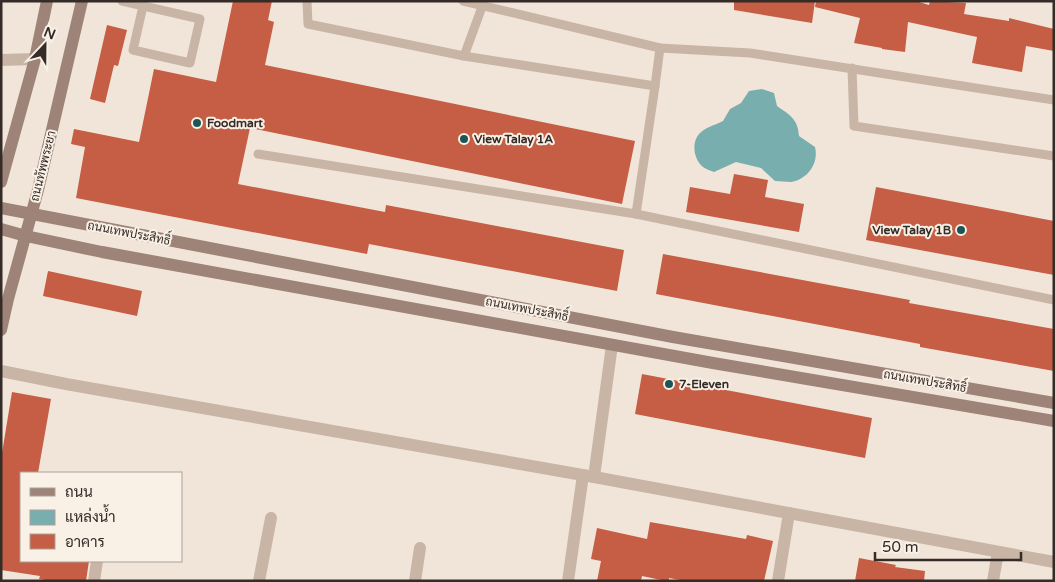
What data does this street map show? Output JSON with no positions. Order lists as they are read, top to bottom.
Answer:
{
  "streets": {
    "main road": ["ถนนทัพพระยา", "ถนนเทพประสิทธิ์"]
  },
  "crossings": [
    ["ถนนทัพพระยา", "ถนนเทพประสิทธิ์"]
  ],
  "places": [
    "Foodmart",
    "View Talay 1A",
    "View Talay 1B",
    "7-Eleven"
  ],
  "legend": ["ถนน", "แหล่งน้ำ", "อาคาร"],
  "scale_bar": "50 m",
  "north": "top"
}
